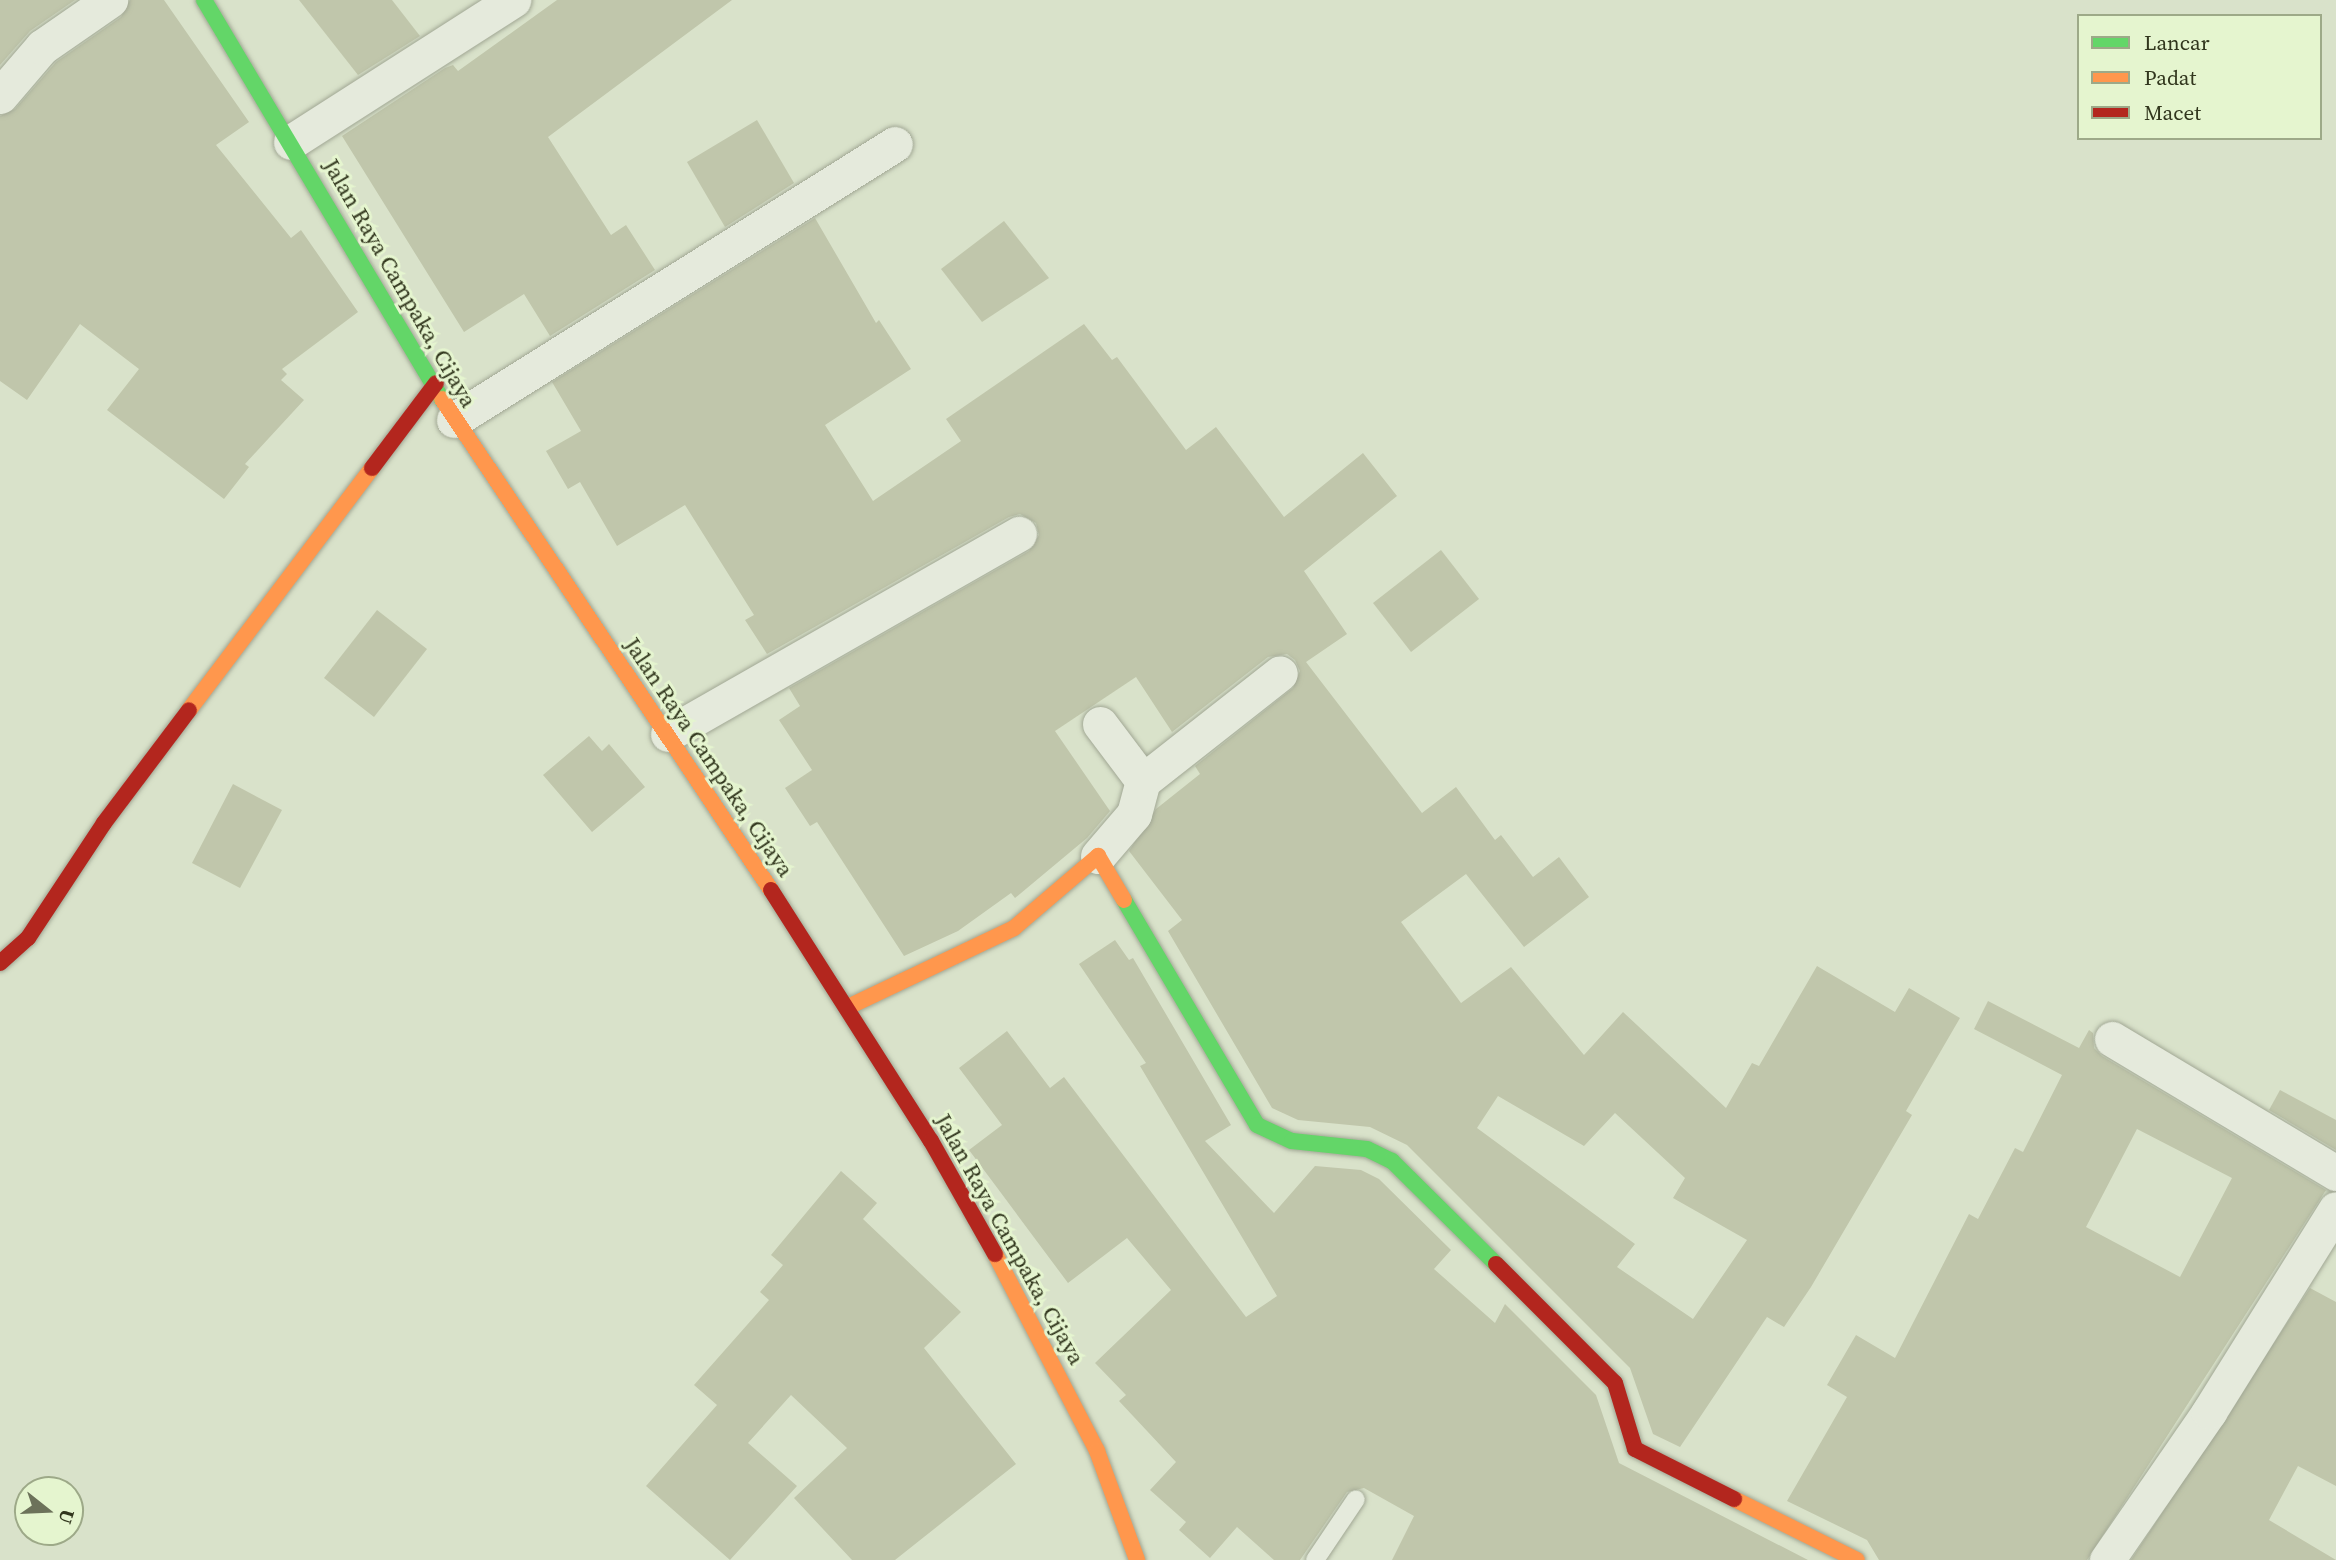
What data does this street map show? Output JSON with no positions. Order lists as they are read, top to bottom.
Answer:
{
  "streets": {
    "street": ["Jalan Raya Campaka, Cijaya"]
  },
  "legend": ["Lancar", "Padat", "Macet"],
  "north": "right"
}
